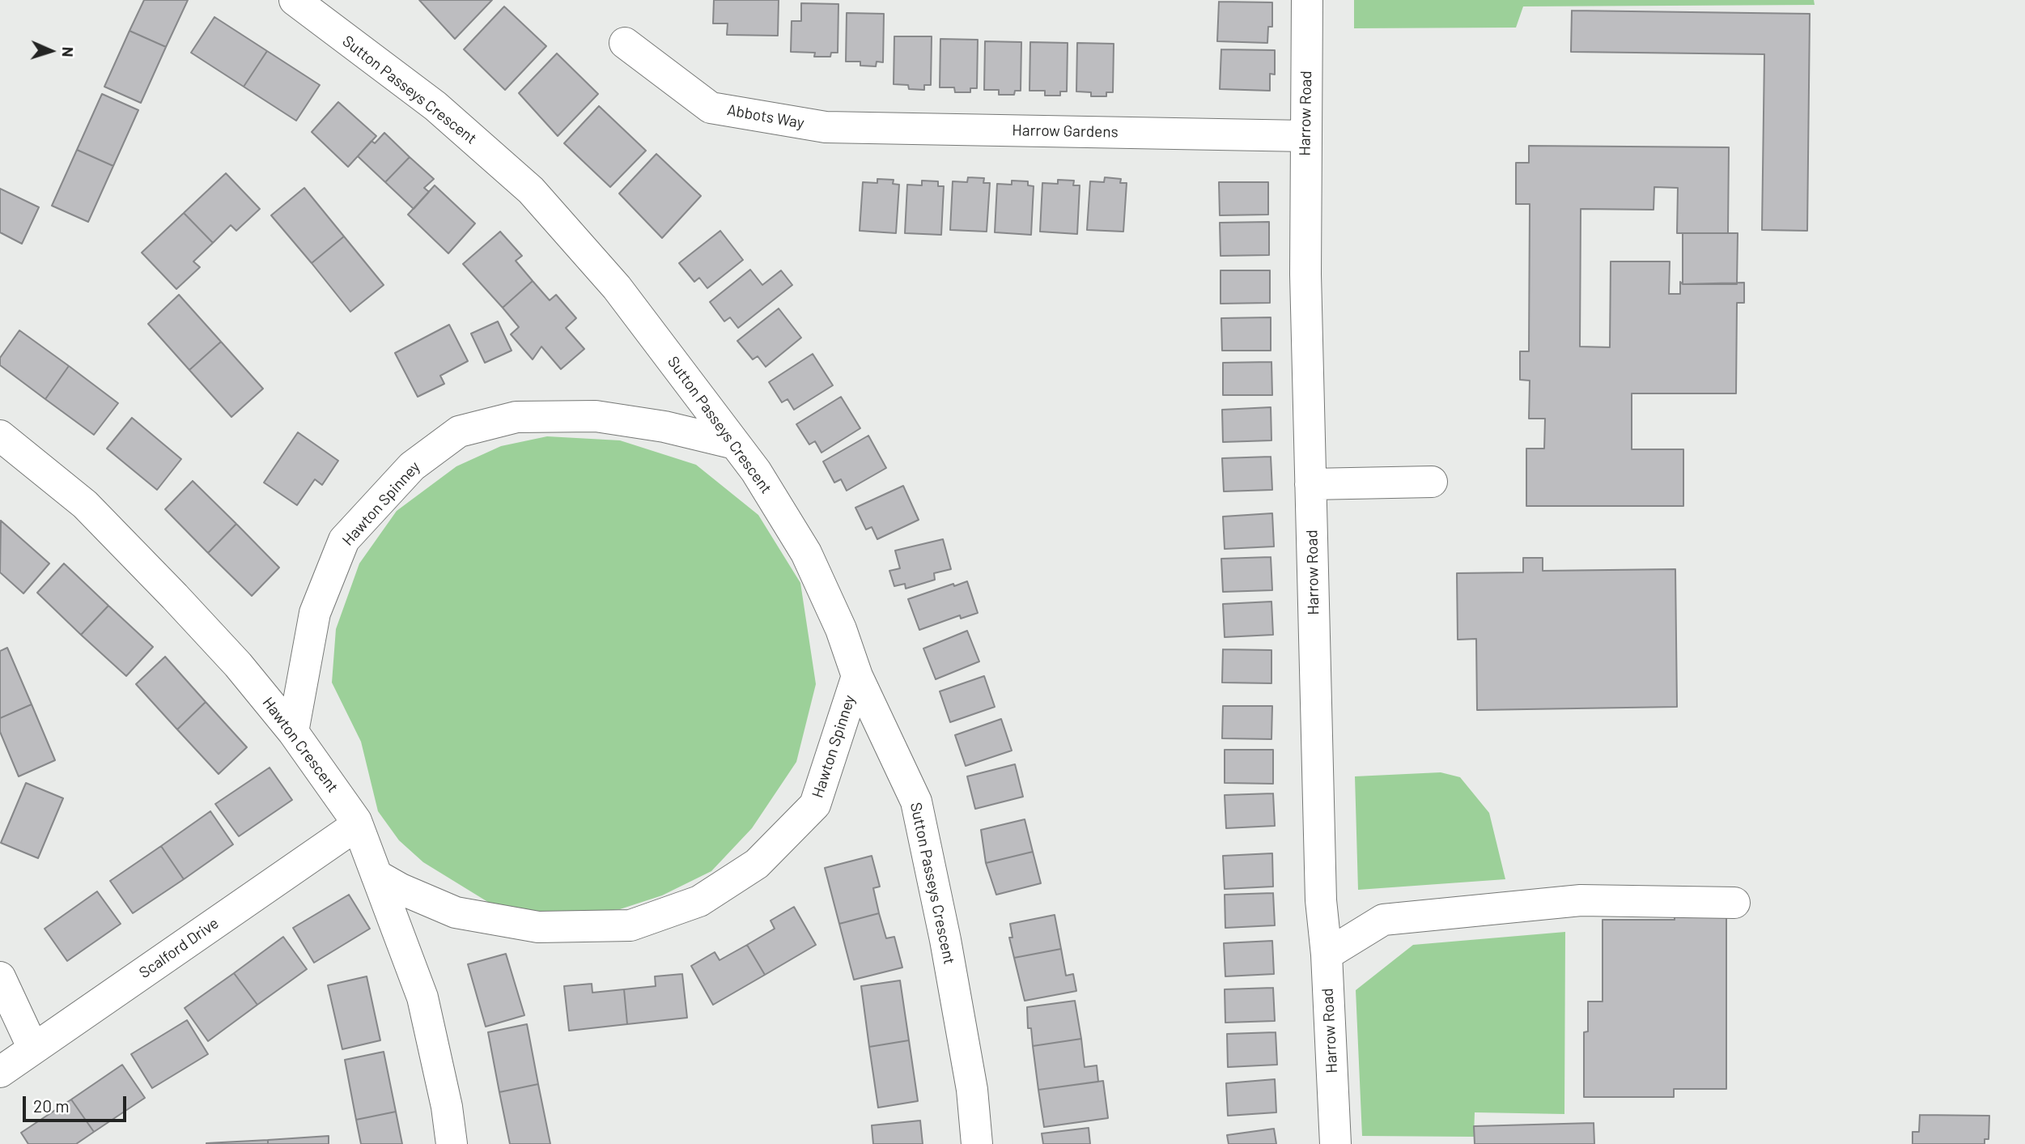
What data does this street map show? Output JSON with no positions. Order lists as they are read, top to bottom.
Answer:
{
  "streets": {
    "street": [
      "Sutton Passeys Crescent",
      "Harrow Road",
      "Abbots Way",
      "Harrow Gardens",
      "Hawton Spinney",
      "Hawton Crescent",
      "Scalford Drive"
    ]
  },
  "crossings": [
    ["Sutton Passeys Crescent", "Hawton Spinney"],
    ["Harrow Road", "Harrow Gardens"],
    ["Abbots Way", "Harrow Gardens"],
    ["Hawton Spinney", "Hawton Crescent"],
    ["Hawton Crescent", "Scalford Drive"]
  ],
  "scale_bar": "20 m",
  "north": "right"
}
